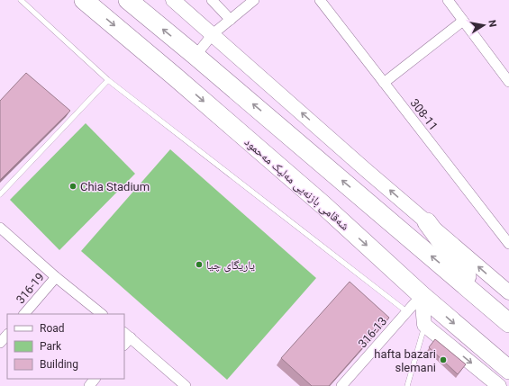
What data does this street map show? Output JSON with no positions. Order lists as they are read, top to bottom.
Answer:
{
  "streets": {
    "highway": ["شەقامی بازنەیی مەلیک مەحمود"],
    "street": ["308-11", "316-19", "316-13"]
  },
  "crossings": [
    ["شەقامی بازنەیی مەلیک مەحمود", "316-13"]
  ],
  "places": ["Chia Stadium", "یاریگای چیا", "hafta bazari slemani"],
  "legend": ["Road", "Park", "Building"],
  "north": "right"
}
